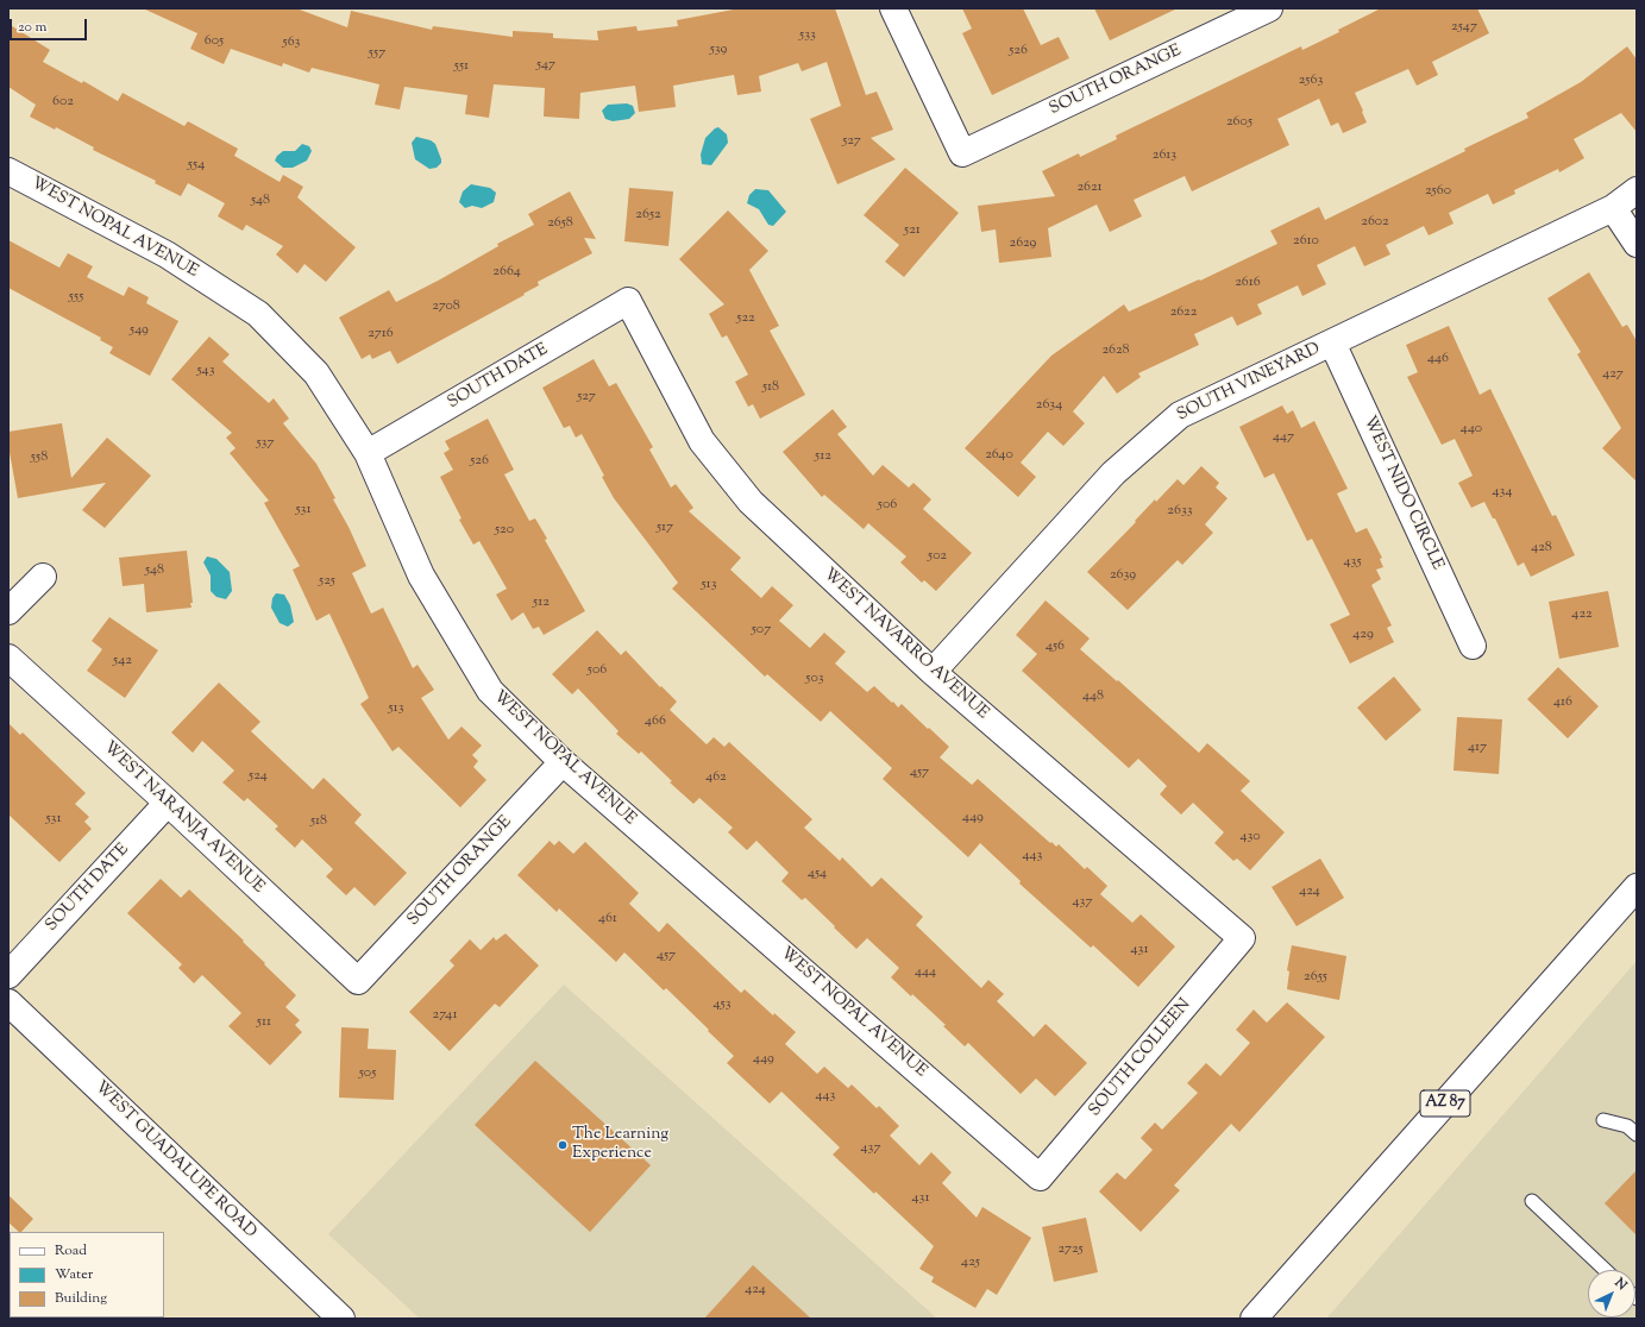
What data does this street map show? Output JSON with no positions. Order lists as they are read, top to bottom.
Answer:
{
  "streets": {
    "street": [
      "SOUTH ORANGE",
      "WEST NOPAL AVENUE",
      "SOUTH DATE",
      "SOUTH VINEYARD",
      "WEST NIDO CIRCLE",
      "WEST NAVARRO AVENUE",
      "WEST NARANJA AVENUE",
      "SOUTH COLLEEN",
      "AZ 87",
      "WEST GUADALUPE ROAD"
    ]
  },
  "crossings": [
    ["SOUTH ORANGE", "WEST NOPAL AVENUE"],
    ["SOUTH ORANGE", "WEST NARANJA AVENUE"],
    ["WEST NOPAL AVENUE", "SOUTH DATE"],
    ["WEST NOPAL AVENUE", "SOUTH COLLEEN"],
    ["SOUTH DATE", "WEST NAVARRO AVENUE"],
    ["SOUTH DATE", "WEST NARANJA AVENUE"],
    ["SOUTH VINEYARD", "WEST NIDO CIRCLE"],
    ["SOUTH VINEYARD", "WEST NAVARRO AVENUE"],
    ["WEST NAVARRO AVENUE", "SOUTH COLLEEN"]
  ],
  "places": ["The Learning Experience"],
  "house_numbers": [
    "2547",
    "533",
    "605",
    "563",
    "539",
    "526",
    "557",
    "547",
    "551",
    "2563",
    "602",
    "2605",
    "527",
    "2613",
    "554",
    "2621",
    "2560",
    "548",
    "2652",
    "2602",
    "2658",
    "521",
    "2610",
    "2629",
    "2664",
    "2616",
    "555",
    "2708",
    "2622",
    "522",
    "549",
    "2716",
    "2628",
    "446",
    "543",
    "427",
    "518",
    "527",
    "2634",
    "440",
    "447",
    "537",
    "2640",
    "512",
    "558",
    "526",
    "434",
    "506",
    "531",
    "2633",
    "517",
    "520",
    "428",
    "502",
    "435",
    "548",
    "2639",
    "525",
    "513",
    "512",
    "422",
    "507",
    "429",
    "456",
    "542",
    "506",
    "503",
    "448",
    "416",
    "513",
    "466",
    "417",
    "457",
    "524",
    "462",
    "449",
    "531",
    "518",
    "430",
    "443",
    "454",
    "424",
    "437",
    "461",
    "431",
    "457",
    "444",
    "2655",
    "453",
    "2741",
    "511",
    "449",
    "505",
    "443",
    "437",
    "431",
    "2725",
    "425",
    "424"
  ],
  "legend": ["Road", "Water", "Building"],
  "scale_bar": "20 m",
  "north": "top right"
}
